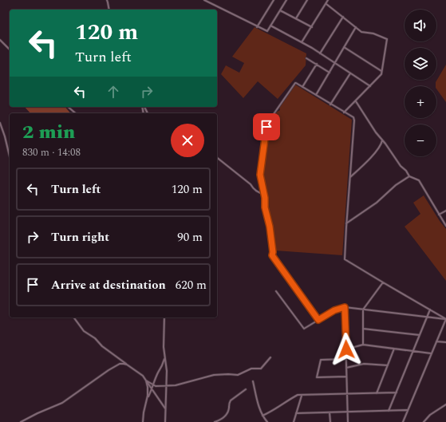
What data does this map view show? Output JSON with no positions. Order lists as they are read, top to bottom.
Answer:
{
  "page": {
    "map_buttons": ["+", "−"],
    "turn": ["120 m", "Turn left"],
    "heading": ["2 min", "830 m · 14:08"],
    "list": [
      {
        "name": "Turn left",
        "value": "120 m"
      },
      {
        "name": "Turn right",
        "value": "90 m"
      },
      {
        "name": "Arrive at destination",
        "value": "620 m"
      }
    ]
  }
}
